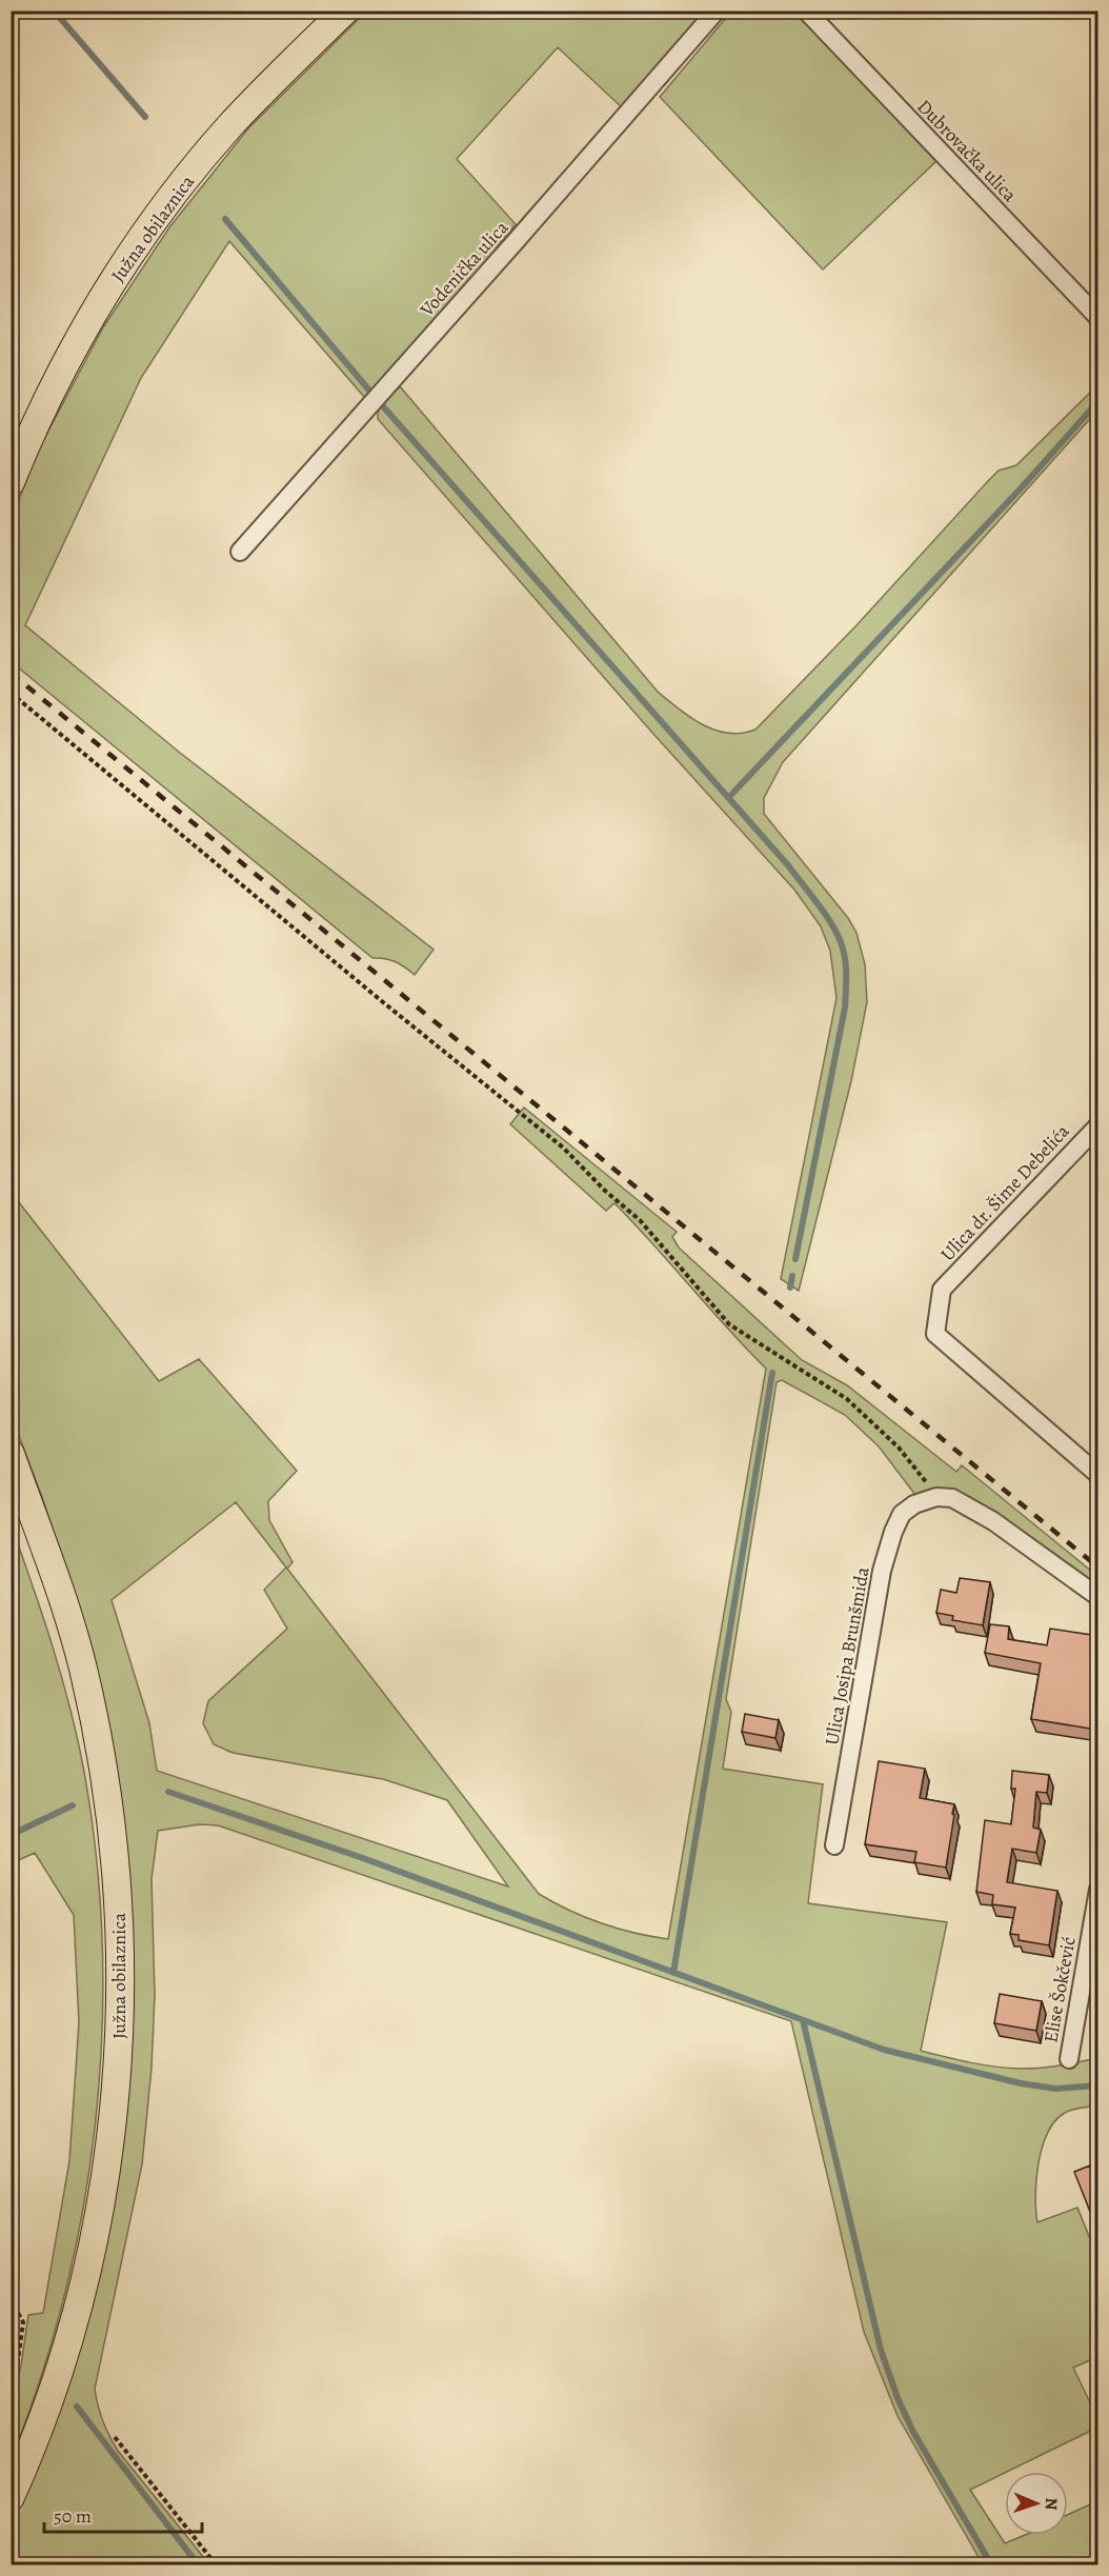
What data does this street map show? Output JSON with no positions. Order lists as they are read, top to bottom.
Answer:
{
  "streets": {
    "main road": ["Južna obilaznica"],
    "street": [
      "Dubrovačka ulica",
      "Vodenička ulica",
      "Ulica dr. Šime Debelića",
      "Ulica Josipa Brunšmida",
      "Elise Šokčević"
    ]
  },
  "scale_bar": "50 m",
  "north": "right"
}
